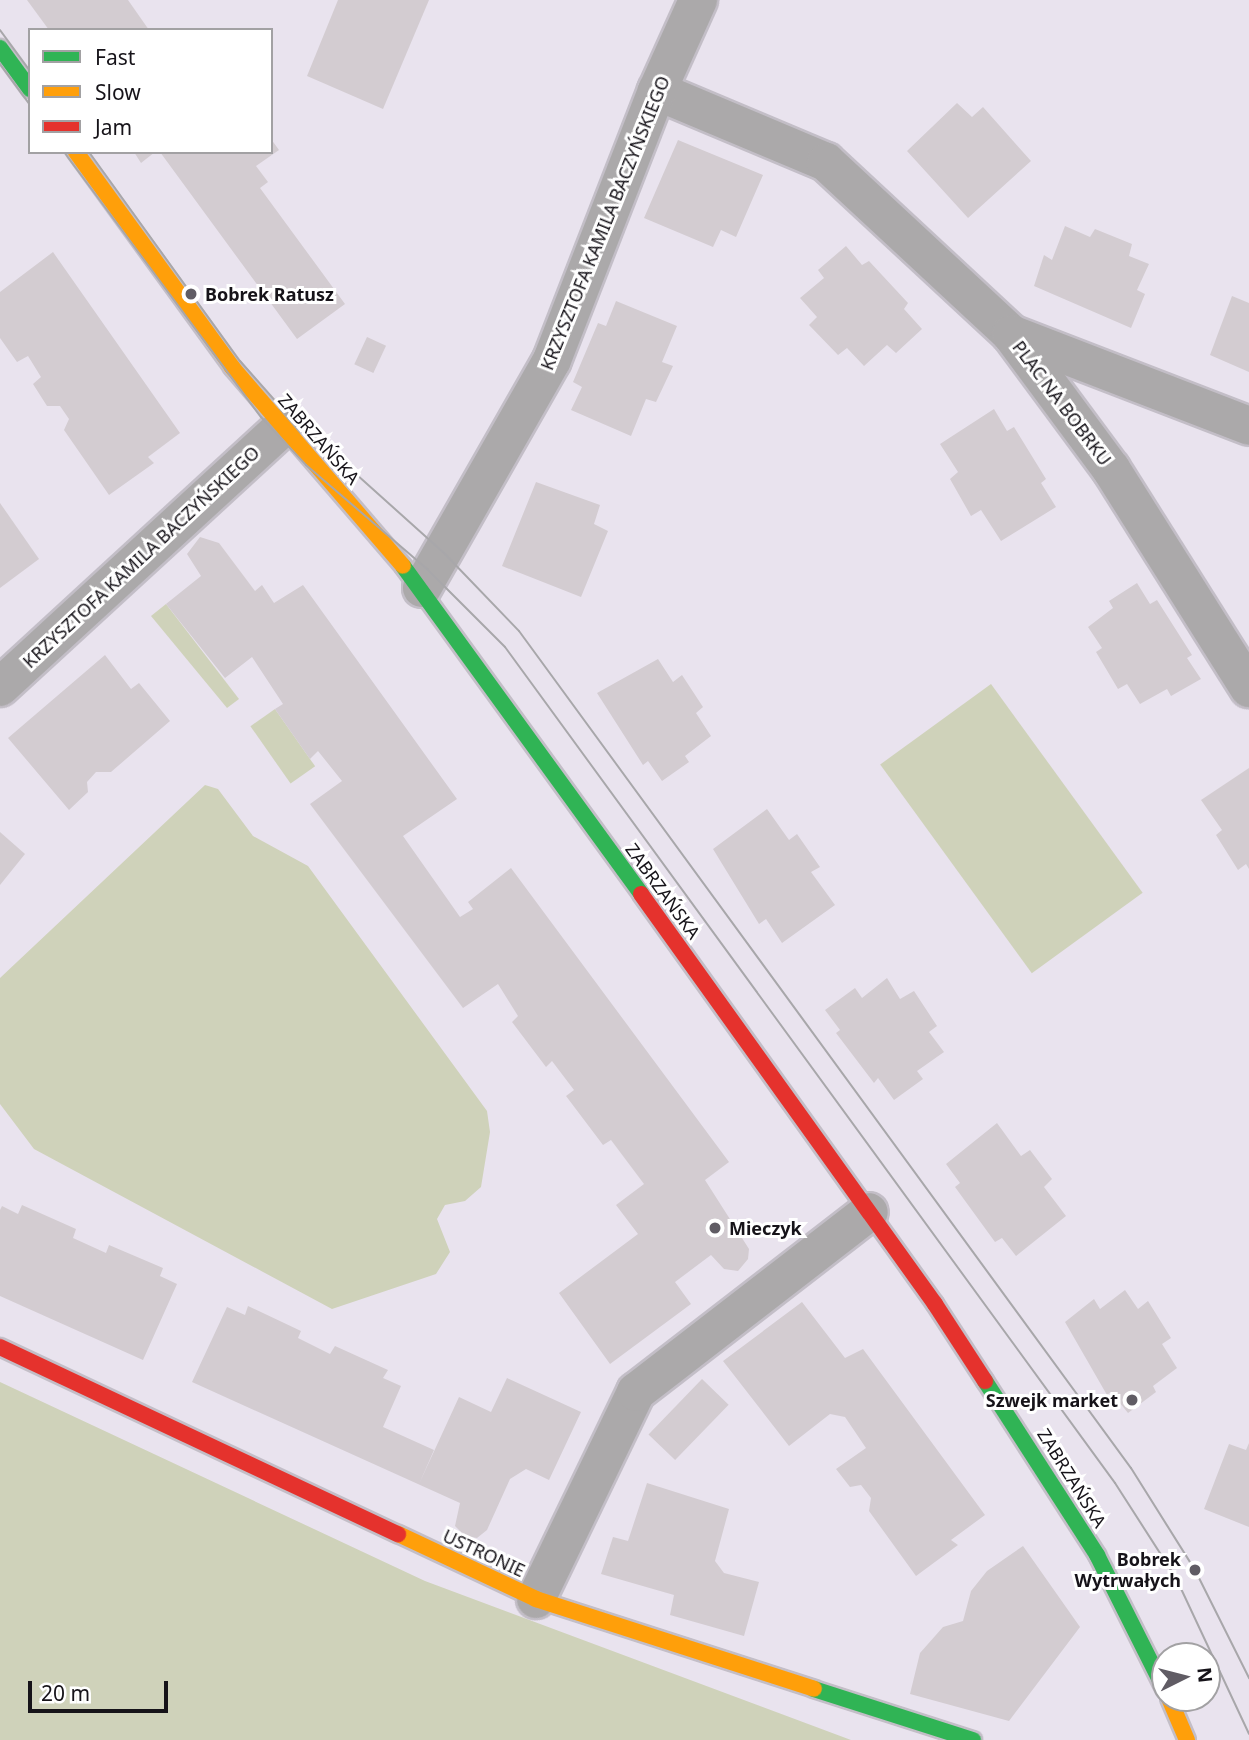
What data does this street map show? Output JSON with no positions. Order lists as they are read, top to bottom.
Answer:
{
  "streets": {
    "street": [
      "KRZYSZTOFA KAMILA BACZYŃSKIEGO",
      "PLAC NA BOBRKU",
      "ZABRZAŃSKA",
      "USTRONIE"
    ]
  },
  "crossings": [
    ["KRZYSZTOFA KAMILA BACZYŃSKIEGO", "ZABRZAŃSKA"]
  ],
  "places": [
    "Bobrek Ratusz",
    "Mieczyk",
    "Szwejk market",
    "Bobrek Wytrwałych"
  ],
  "legend": ["Fast", "Slow", "Jam"],
  "scale_bar": "20 m",
  "north": "right"
}
